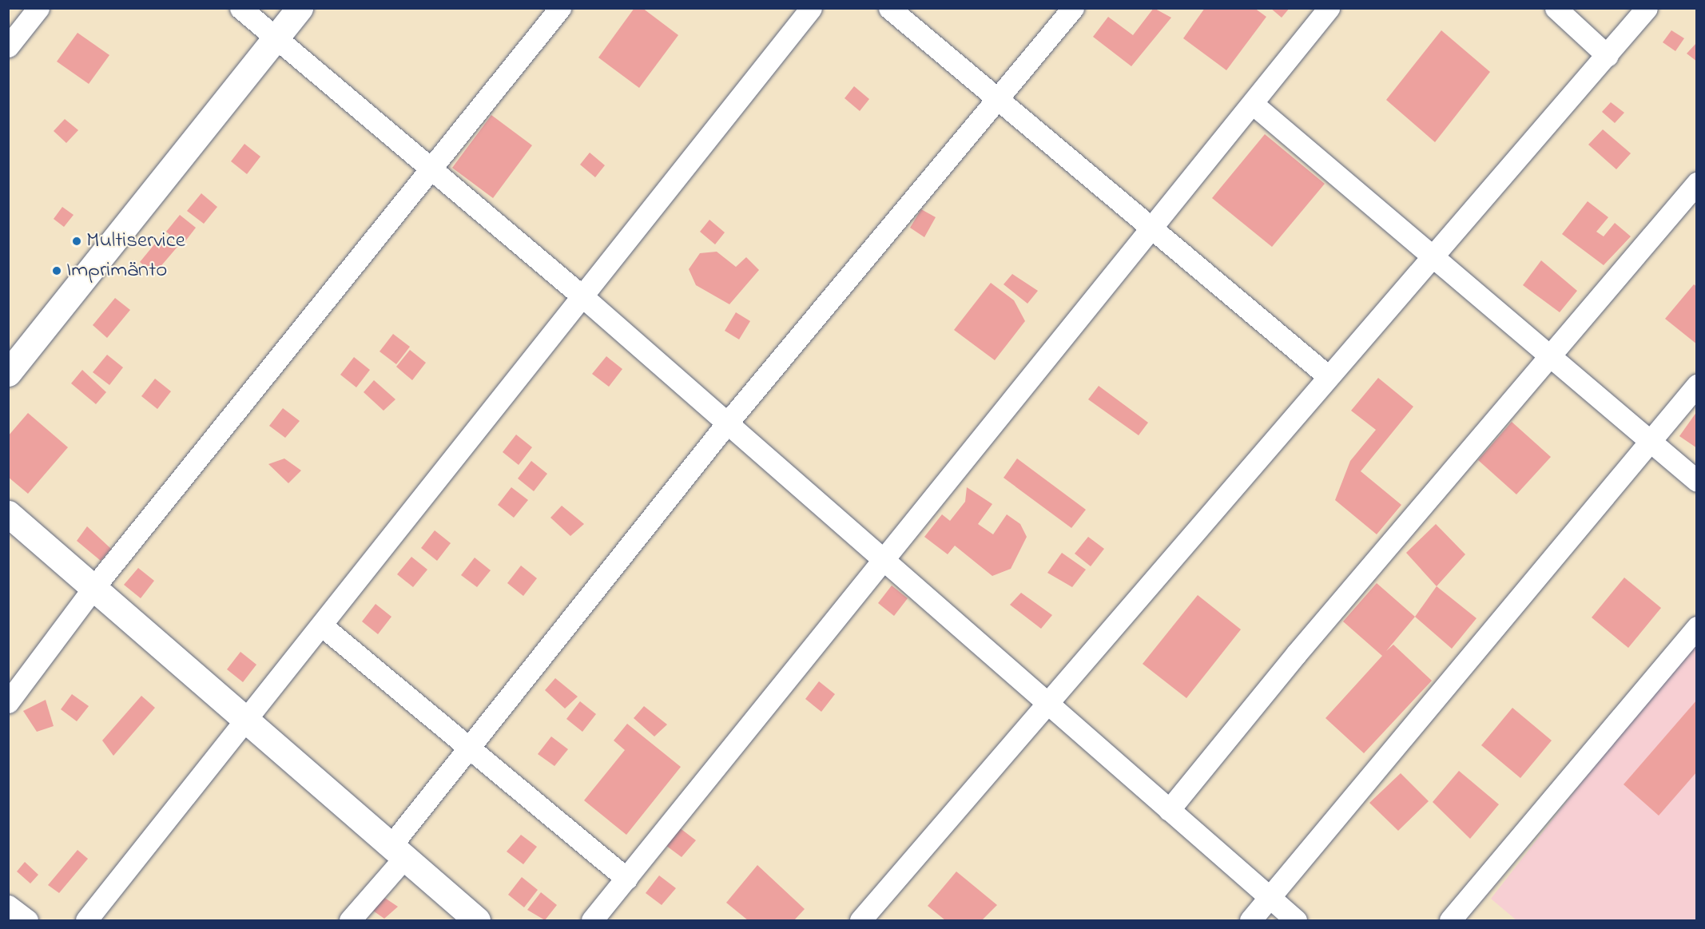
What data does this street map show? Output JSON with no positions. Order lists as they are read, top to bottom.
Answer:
{
  "places": ["Multiservice", "Imprimänto"]
}
